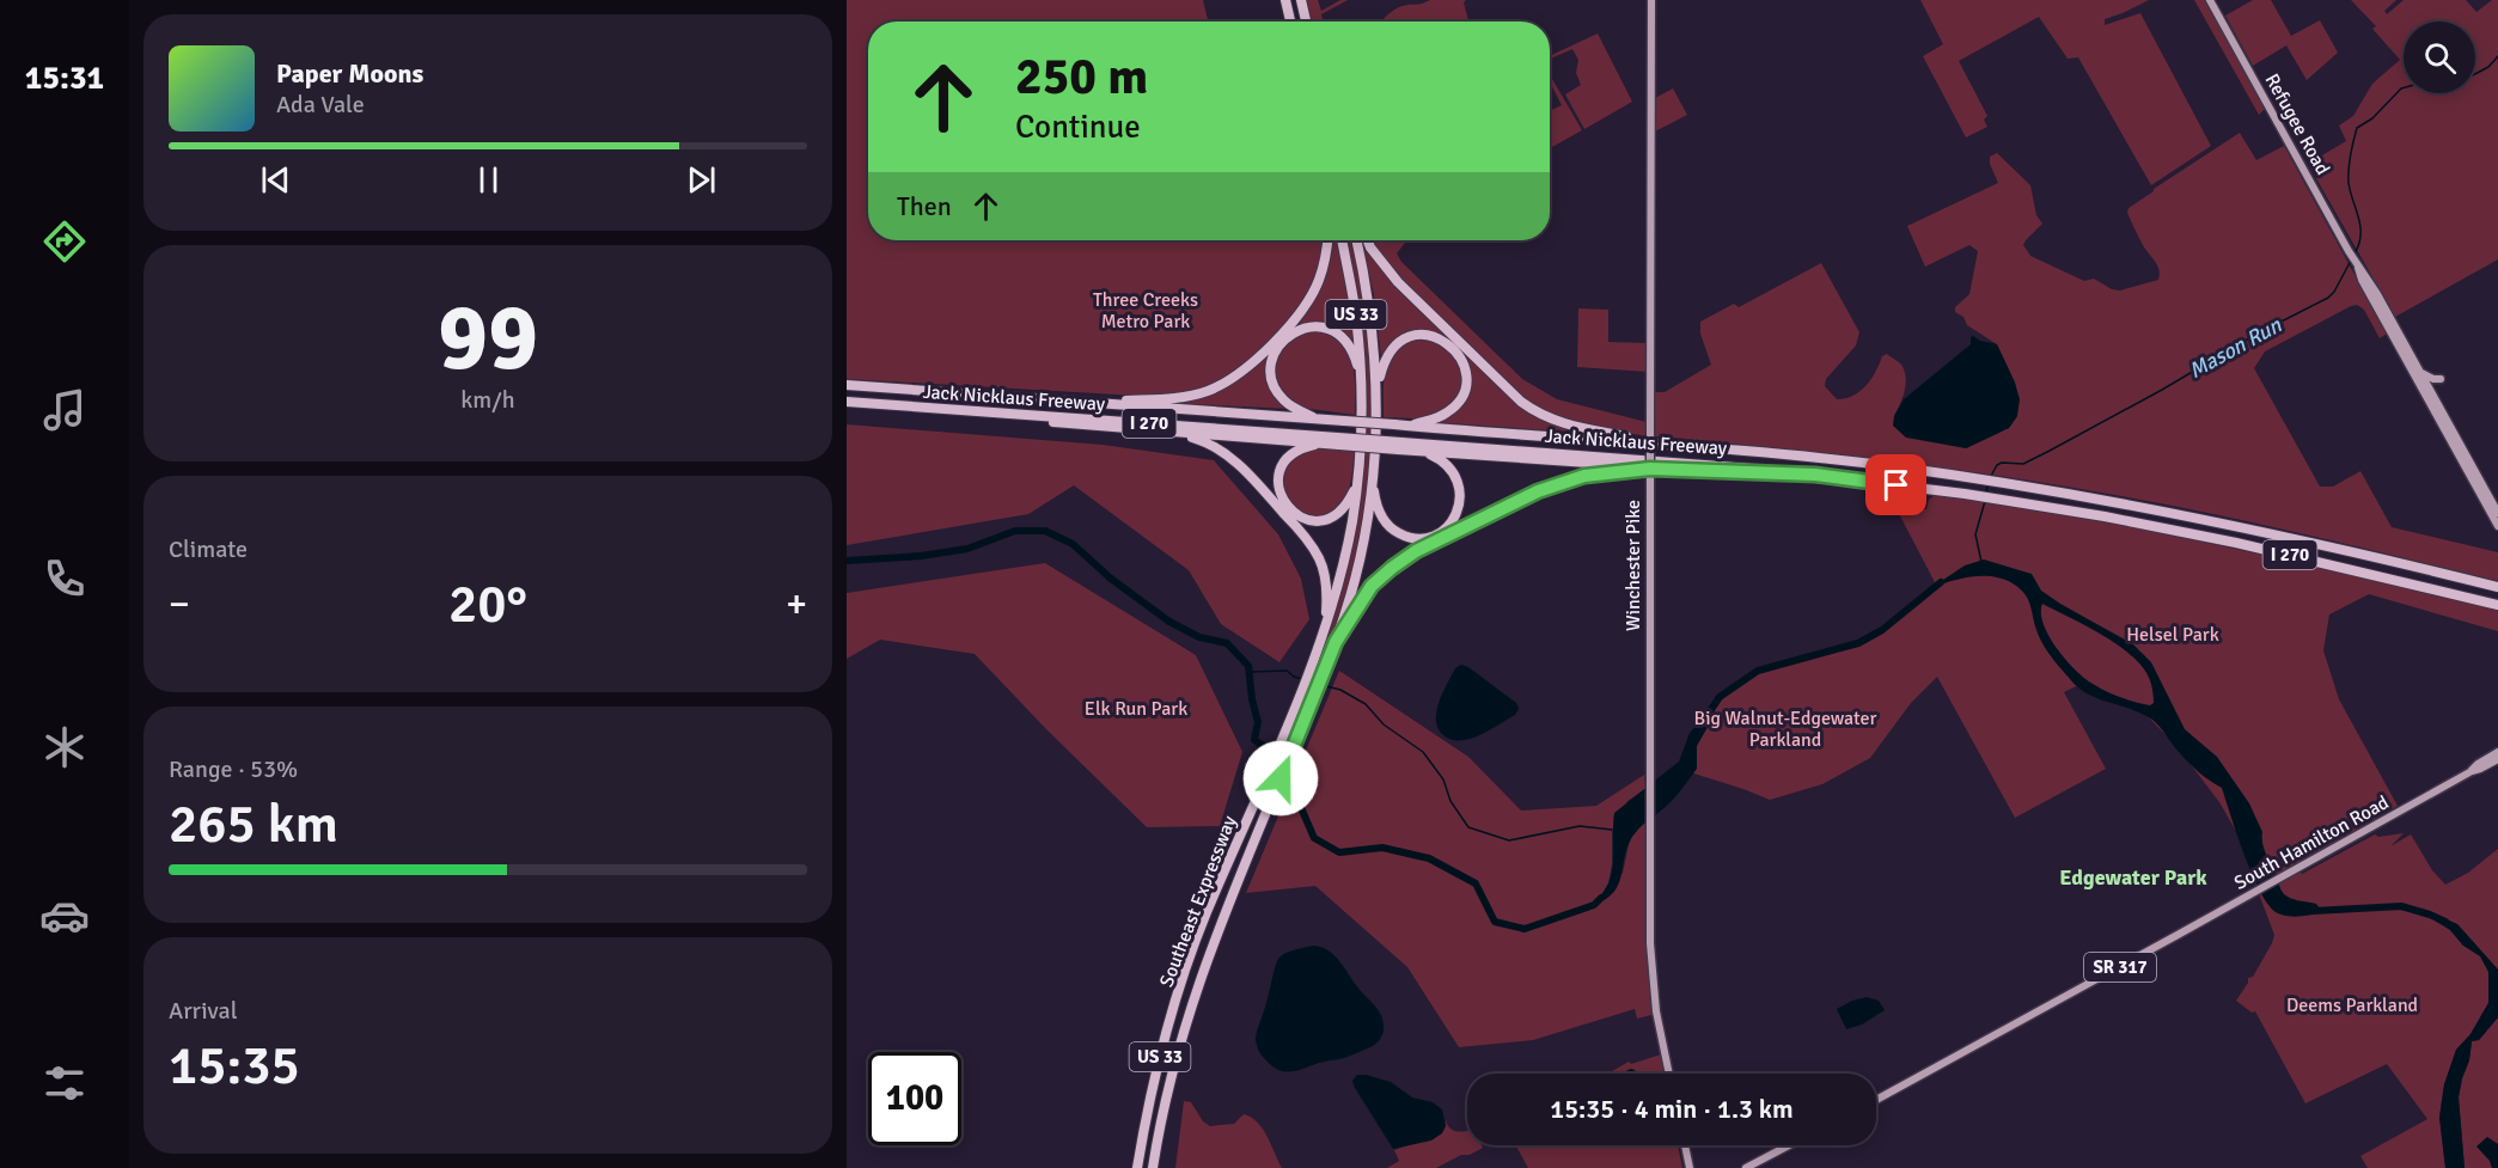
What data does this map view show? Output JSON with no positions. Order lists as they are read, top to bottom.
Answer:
{
  "streets": {
    "highway": [
      "US 33",
      "Jack Nicklaus Freeway",
      "I 270",
      "Southeast Expressway"
    ],
    "main road": [
      "Refugee Road",
      "Winchester Pike",
      "South Hamilton Road",
      "SR 317"
    ]
  },
  "districts": ["Edgewater Park"],
  "water": ["Mason Run"],
  "parks": [
    "Three Creeks Metro Park",
    "Helsel Park",
    "Elk Run Park",
    "Big Walnut-Edgewater Parkland",
    "Deems Parkland"
  ],
  "page": {
    "tabs": "15:31",
    "turn": ["250 m", "Continue"],
    "song": ["Paper Moons", "Ada Vale"],
    "then": "Then",
    "tile": [
      ["99", "km/h"],
      "Climate",
      ["Range · 53%", "265 km"],
      ["Arrival", "15:35"]
    ],
    "heat": ["−", "20°", "+"],
    "limit": "100",
    "trip": "15:35 · 4 min · 1.3 km"
  }
}
